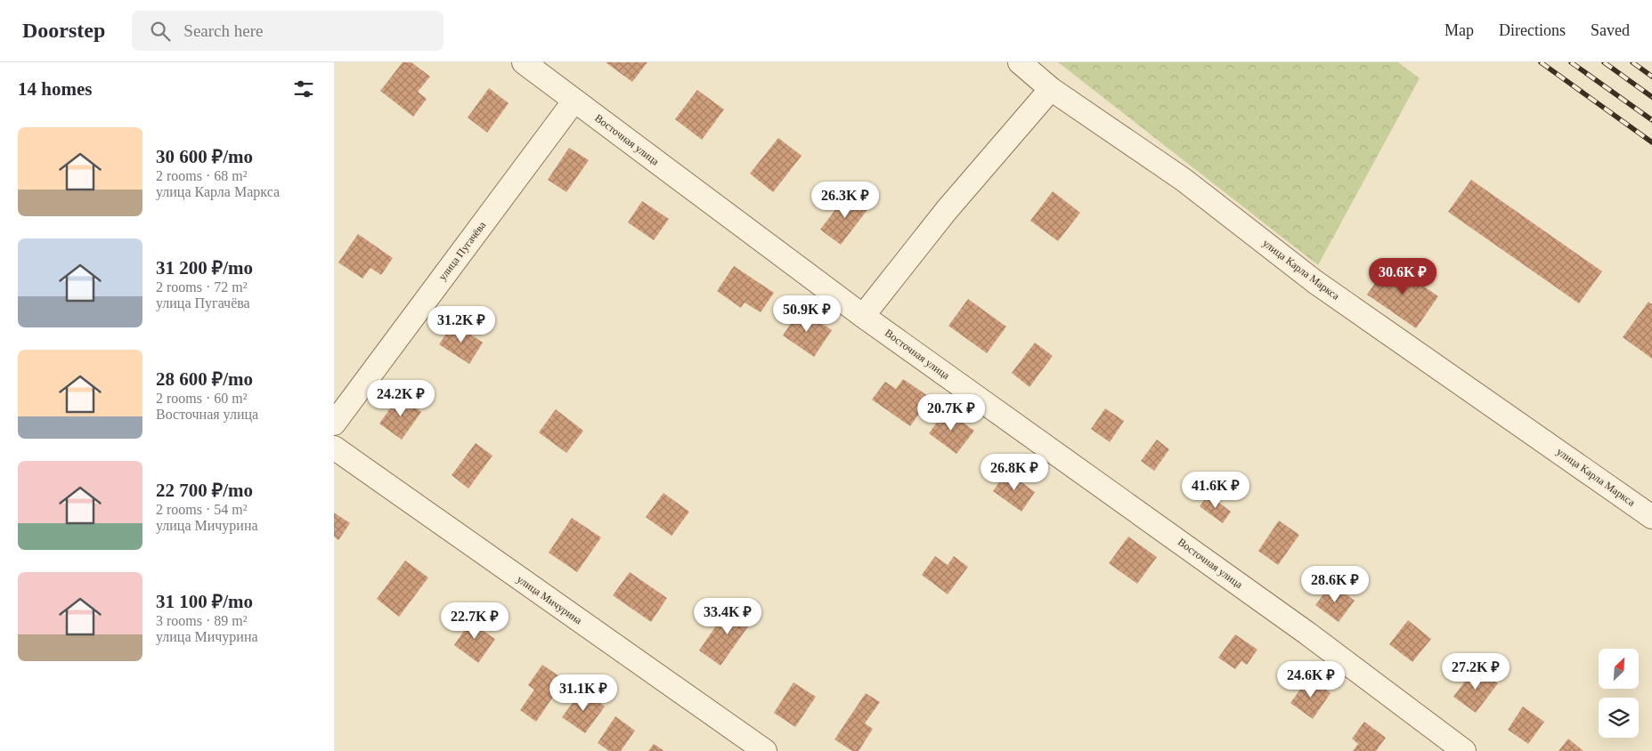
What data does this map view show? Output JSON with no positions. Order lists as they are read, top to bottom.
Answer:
{
  "streets": {
    "street": [
      "Восточная улица",
      "улица Пугачёва",
      "улица Карла Маркса",
      "улица Мичурина"
    ]
  },
  "crossings": [
    ["Восточная улица", "улица Пугачёва"]
  ],
  "north": "top right",
  "page": {
    "header": "Doorstep",
    "search": "Search here",
    "nav": ["Map", "Directions", "Saved"],
    "heading": "14 homes",
    "list": [
      {
        "name": "30 600 ₽/mo",
        "note": "2 rooms · 68 m² · улица Карла Маркса"
      },
      {
        "name": "31 200 ₽/mo",
        "note": "2 rooms · 72 m² · улица Пугачёва"
      },
      {
        "name": "28 600 ₽/mo",
        "note": "2 rooms · 60 m² · Восточная улица"
      },
      {
        "name": "22 700 ₽/mo",
        "note": "2 rooms · 54 m² · улица Мичурина"
      },
      {
        "name": "31 100 ₽/mo",
        "note": "3 rooms · 89 m² · улица Мичурина"
      }
    ],
    "price": [
      "26.3K ₽",
      "30.6K ₽",
      "50.9K ₽",
      "31.2K ₽",
      "24.2K ₽",
      "20.7K ₽",
      "26.8K ₽",
      "41.6K ₽",
      "28.6K ₽",
      "33.4K ₽",
      "22.7K ₽",
      "27.2K ₽",
      "24.6K ₽",
      "31.1K ₽"
    ]
  }
}
